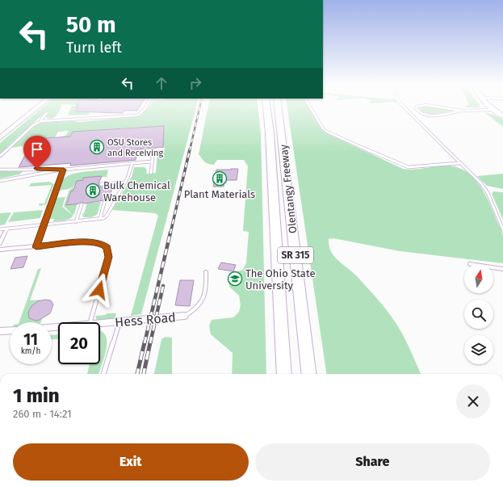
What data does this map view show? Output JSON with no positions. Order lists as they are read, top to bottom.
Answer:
{
  "streets": {
    "highway": ["Olentangy Freeway", "SR 315"],
    "street": ["Hess Road"]
  },
  "places": {
    "building": ["OSU Stores and Receiving", "Plant Materials", "Bulk Chemical Warehouse"],
    "school or university": ["The Ohio State University"]
  },
  "north": "top",
  "page": {
    "turn": ["50 m", "Turn left"],
    "speed": "11 km/h",
    "limit": "20",
    "heading": ["1 min", "260 m · 14:21"],
    "buttons": ["Exit", "Share"]
  }
}
